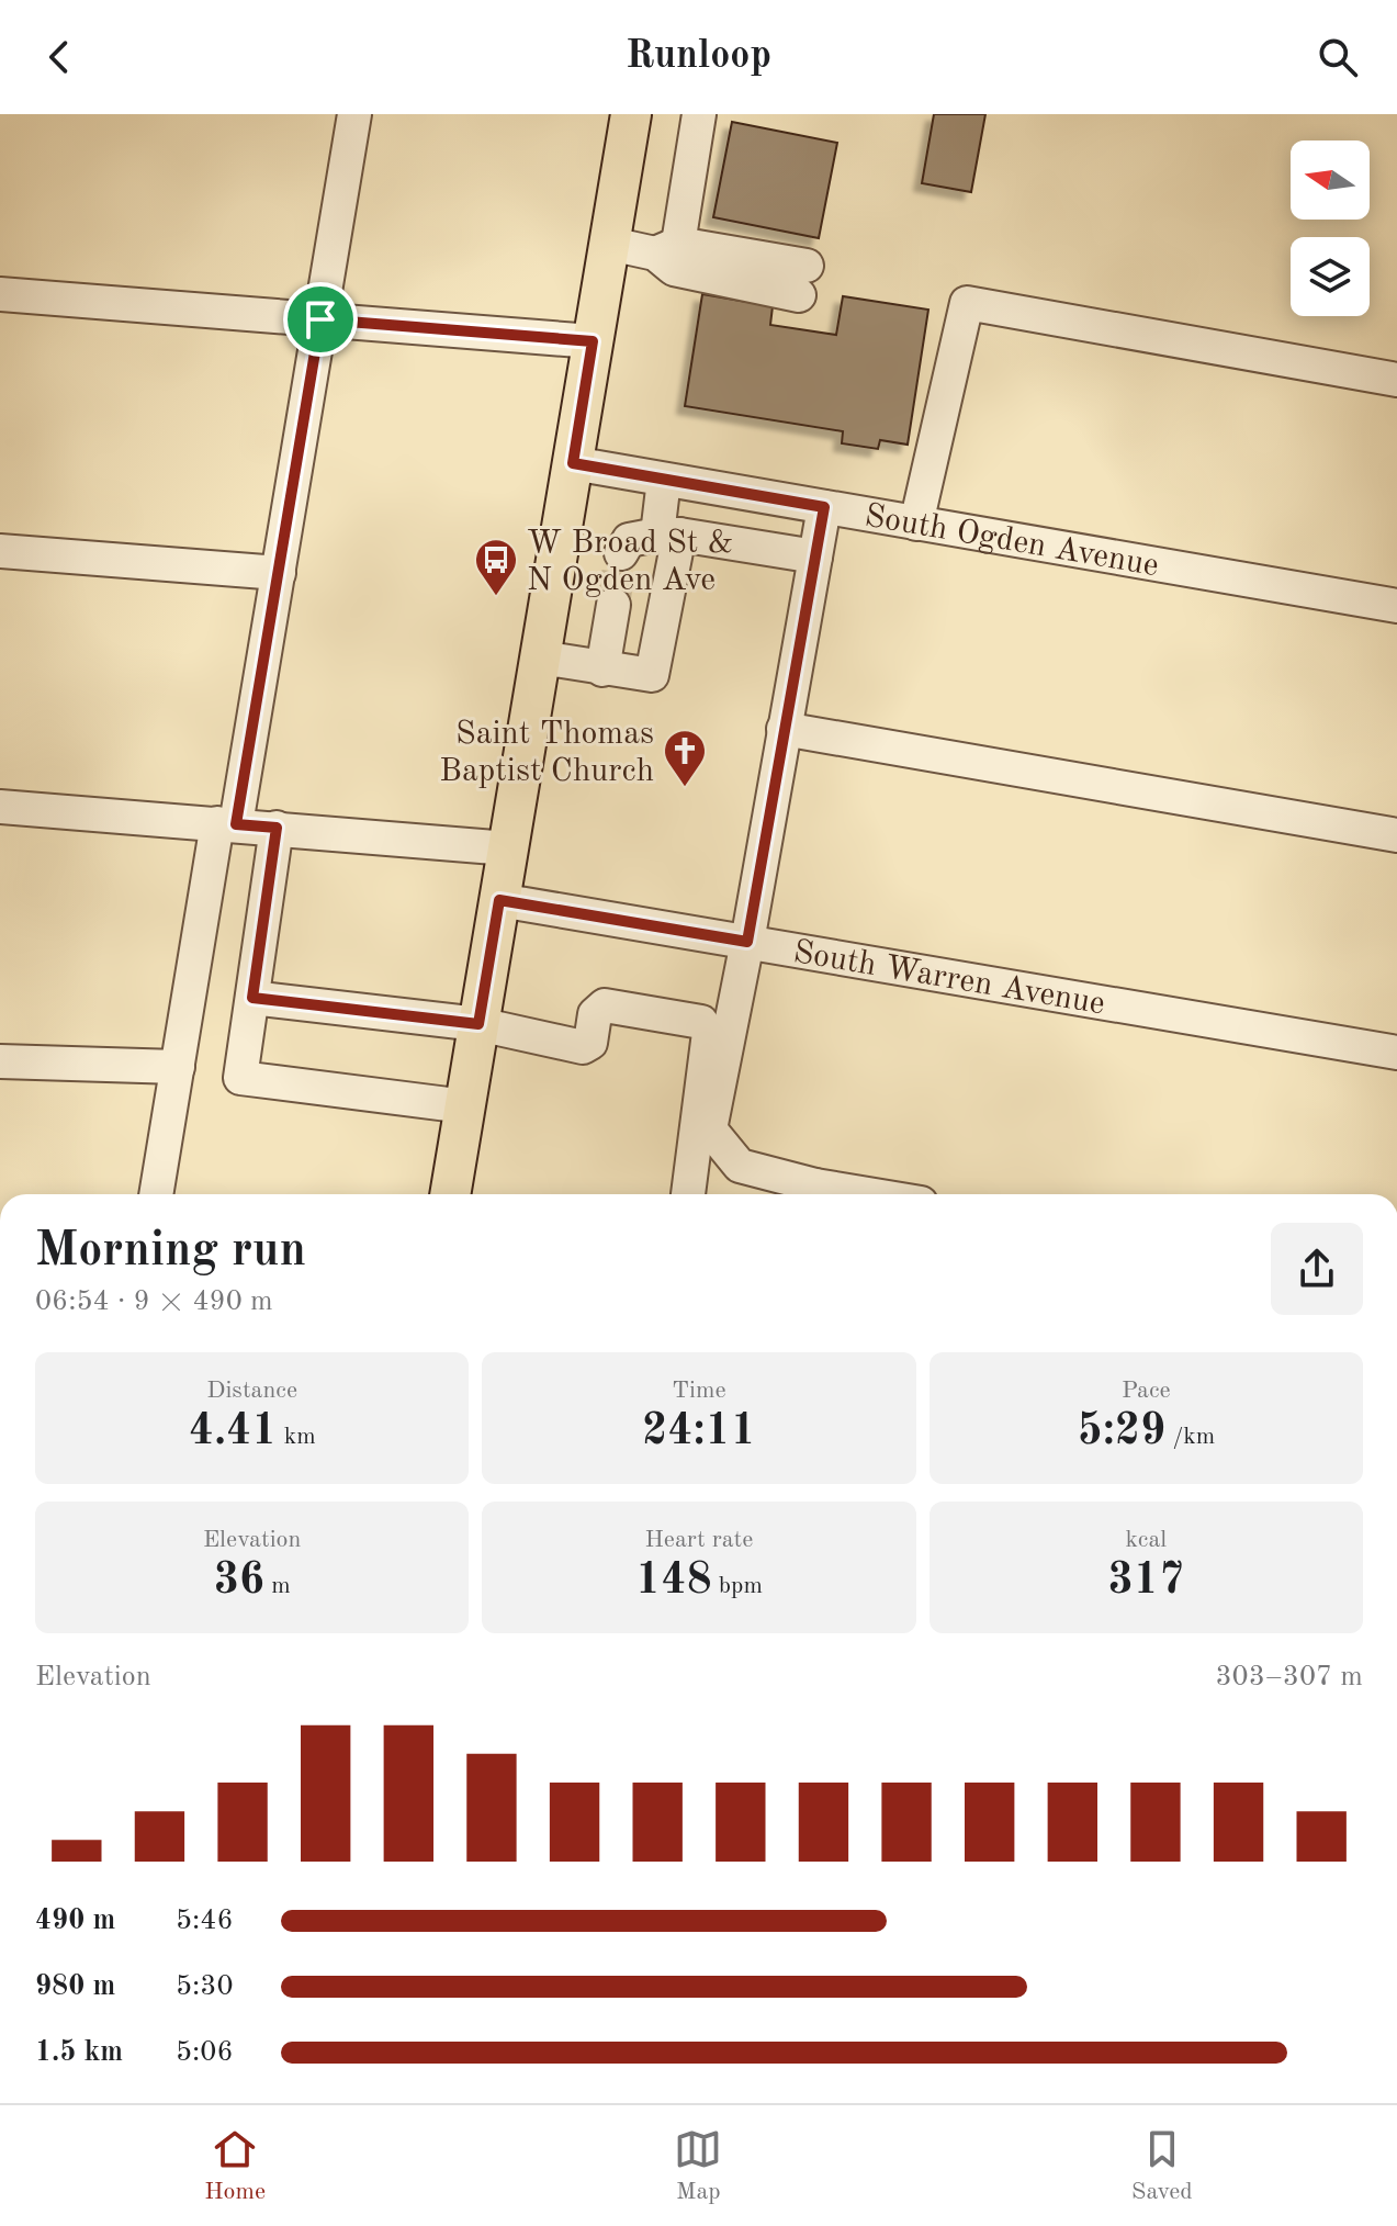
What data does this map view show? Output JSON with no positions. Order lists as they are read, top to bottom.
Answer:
{
  "streets": {
    "street": ["South Ogden Avenue", "South Warren Avenue"]
  },
  "places": {
    "bus stop": ["W Broad St & N Ogden Ave"],
    "church": ["Saint Thomas Baptist Church"]
  },
  "north": "left",
  "page": {
    "header": "Runloop",
    "heading": ["Morning run", "06:54 · 9 × 490 m"],
    "stats": [
      ["Distance", "4.41 km"],
      ["Time", "24:11"],
      ["Pace", "5:29 /km"],
      ["Elevation", "36 m"],
      ["Heart rate", "148 bpm"],
      ["kcal", "317"]
    ],
    "chart": ["Elevation", "303–307 m"],
    "list": [
      {
        "name": "490 m",
        "note": "5:46"
      },
      {
        "name": "980 m",
        "note": "5:30"
      },
      {
        "name": "1.5 km",
        "note": "5:06"
      }
    ],
    "tabs": ["Home", "Map", "Saved"]
  }
}
